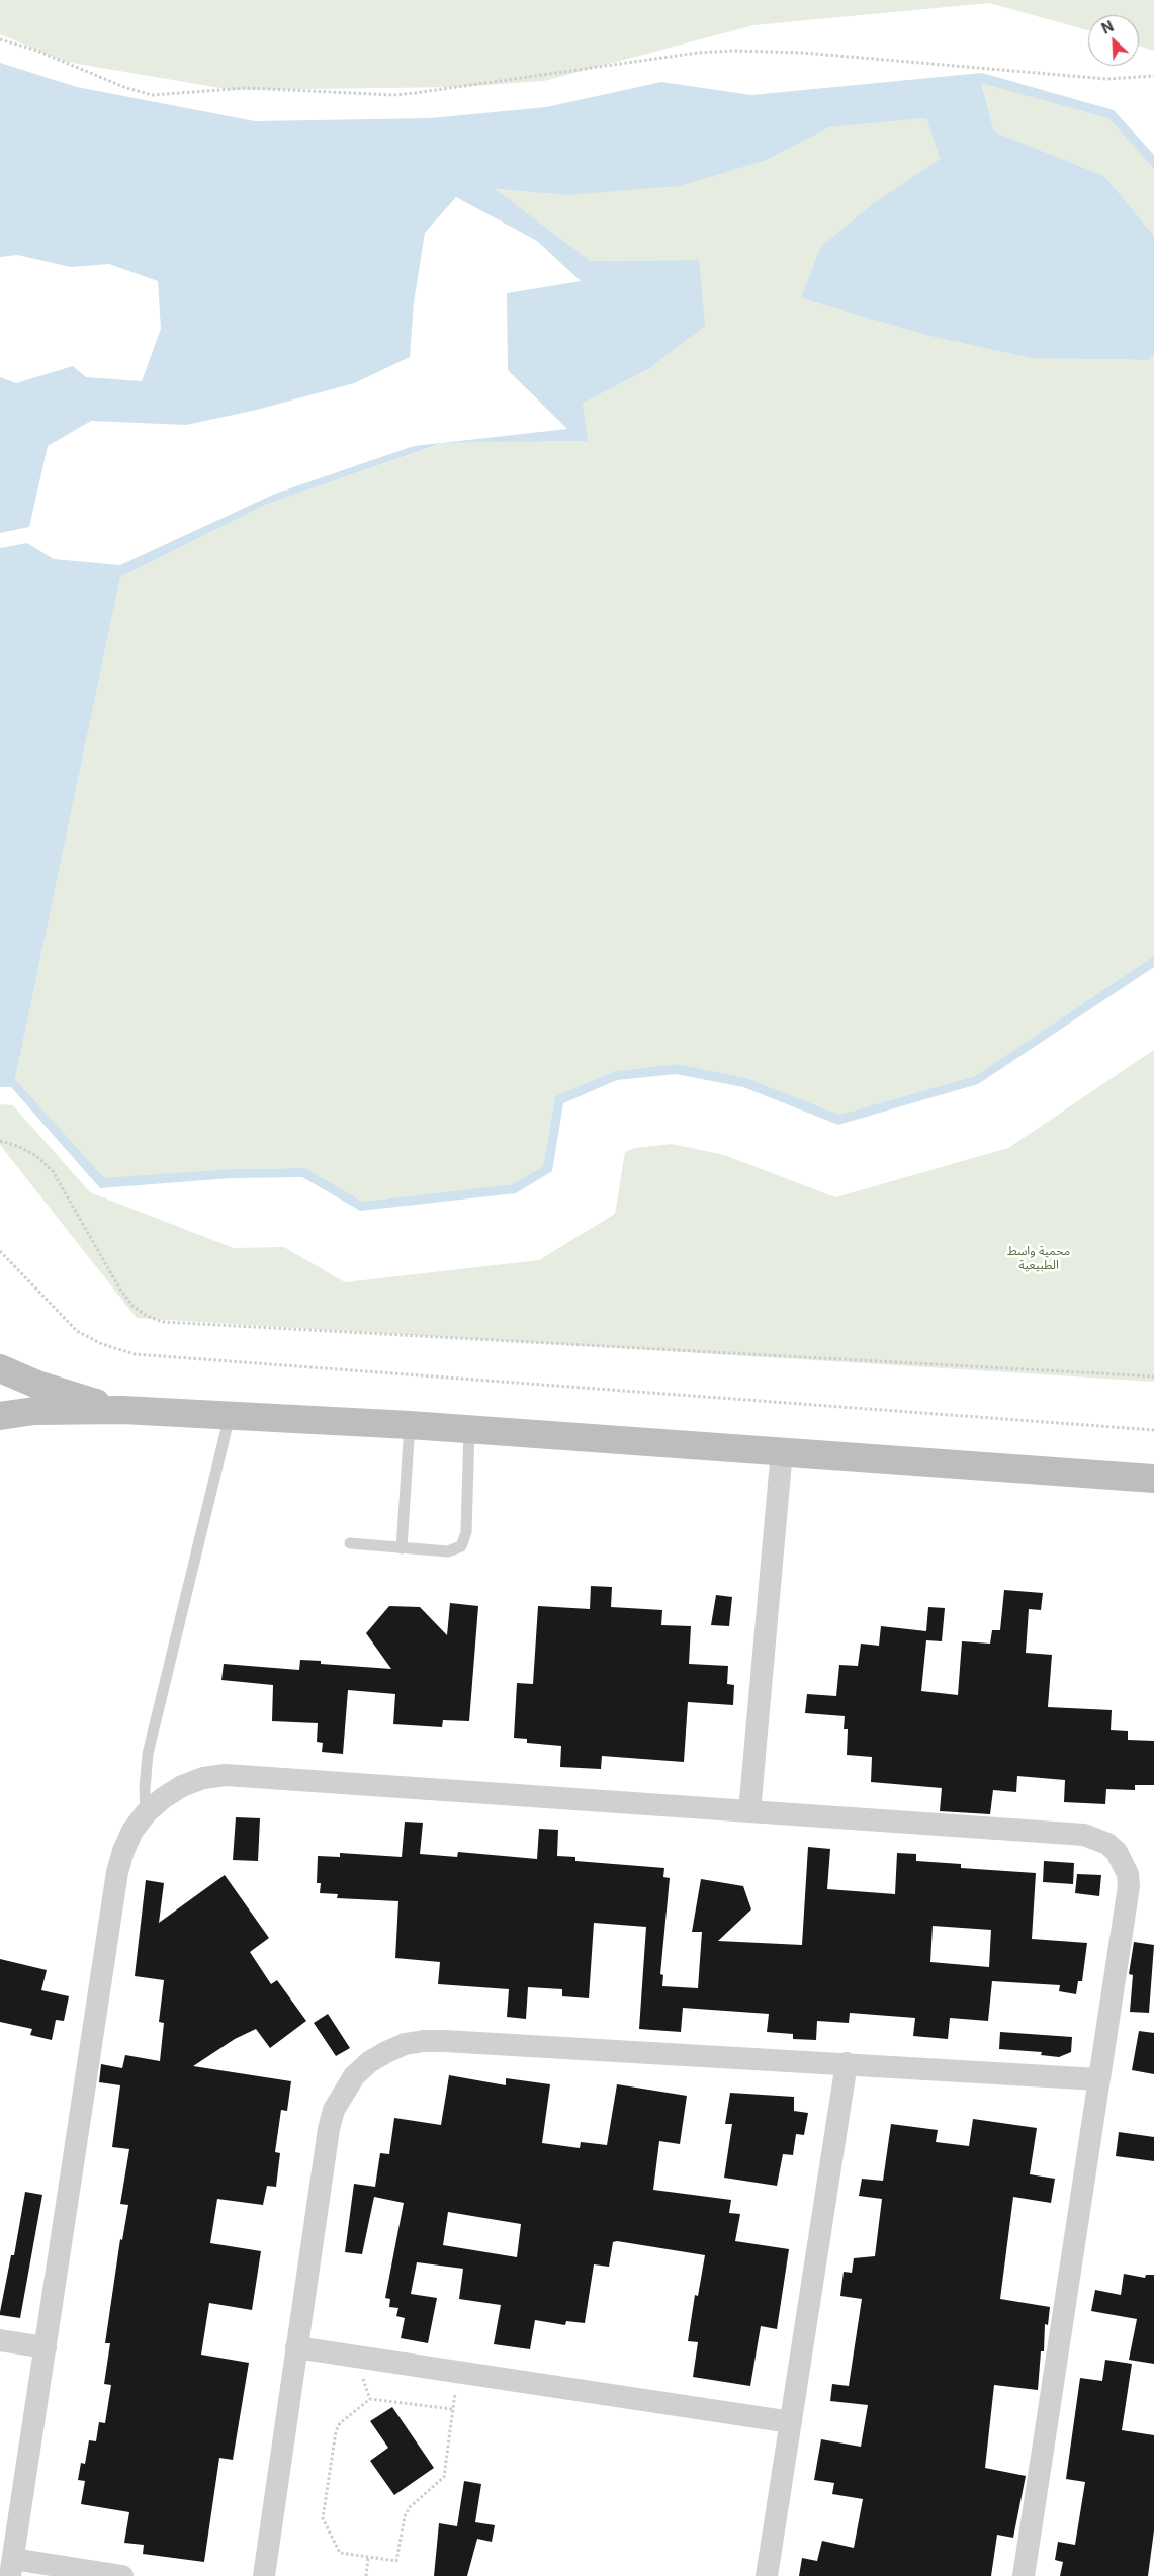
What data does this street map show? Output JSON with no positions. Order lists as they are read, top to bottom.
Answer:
{
  "parks": ["محمية واسط الطبيعية"],
  "north": "top left"
}
